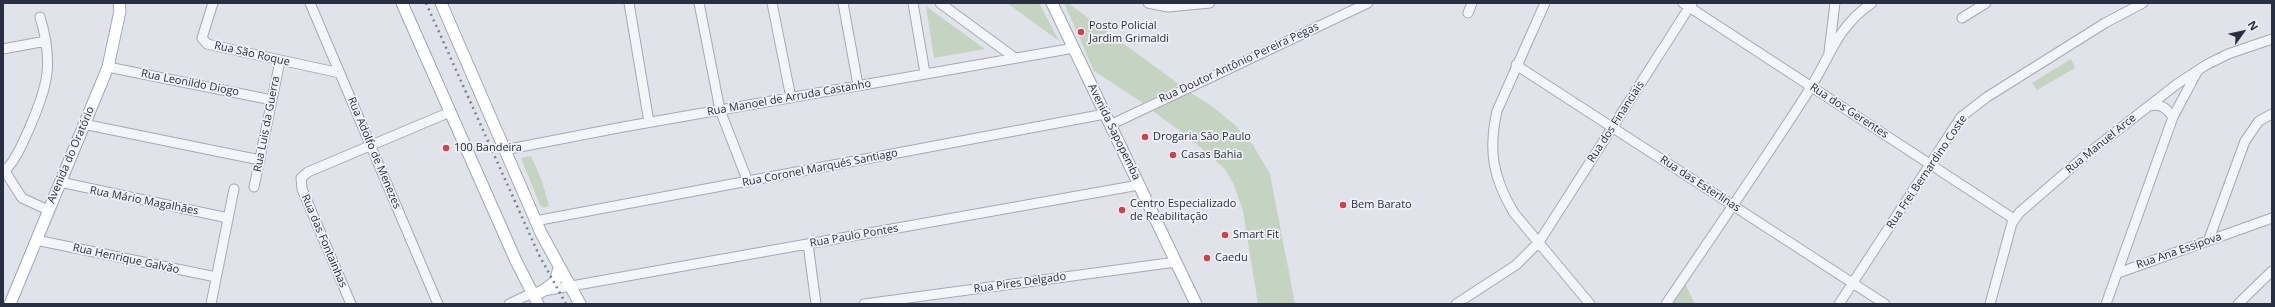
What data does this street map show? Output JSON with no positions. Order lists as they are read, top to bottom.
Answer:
{
  "streets": {
    "main road": ["Avenida Sapopemba", "Avenida do Oratório"],
    "street": [
      "Rua São Roque",
      "Rua Doutor Antônio Pereira Pegas",
      "Rua Leonildo Diogo",
      "Rua Manoel de Arruda Castanho",
      "Rua dos Gerentes",
      "Rua dos Financiais",
      "Rua Luis da Guerra",
      "Rua Manuel Arce",
      "Rua Adolfo de Menezes",
      "Rua Coronel Marqués Santiago",
      "Rua Frei Bernardino Coste",
      "Rua das Esterlinas",
      "Rua Mário Magalhães",
      "Rua Paulo Pontes",
      "Rua das Fontainhas",
      "Rua Ana Essipova",
      "Rua Henrique Galvão",
      "Rua Pires Delgado"
    ]
  },
  "crossings": [
    ["Rua São Roque", "Rua Luis da Guerra"],
    ["Rua São Roque", "Rua Adolfo de Menezes"],
    ["Rua Doutor Antônio Pereira Pegas", "Avenida Sapopemba"],
    ["Rua Doutor Antônio Pereira Pegas", "Rua Coronel Marqués Santiago"],
    ["Rua Leonildo Diogo", "Rua Luis da Guerra"],
    ["Rua Leonildo Diogo", "Avenida do Oratório"],
    ["Rua Manoel de Arruda Castanho", "Avenida Sapopemba"],
    ["Rua dos Gerentes", "Rua dos Financiais"],
    ["Rua dos Gerentes", "Rua Manuel Arce"],
    ["Rua dos Gerentes", "Rua Frei Bernardino Coste"],
    ["Rua dos Financiais", "Rua das Esterlinas"],
    ["Avenida Sapopemba", "Rua Coronel Marqués Santiago"],
    ["Avenida Sapopemba", "Rua Paulo Pontes"],
    ["Avenida Sapopemba", "Rua Pires Delgado"],
    ["Rua Adolfo de Menezes", "Rua das Fontainhas"],
    ["Avenida do Oratório", "Rua Mário Magalhães"],
    ["Avenida do Oratório", "Rua Henrique Galvão"],
    ["Rua Frei Bernardino Coste", "Rua das Esterlinas"]
  ],
  "places": [
    "Posto Policial Jardim Grimaldi",
    "Drogaria São Paulo",
    "100 Bandeira",
    "Casas Bahia",
    "Bem Barato",
    "Centro Especializado de Reabilitação",
    "Smart Fit",
    "Caedu"
  ],
  "north": "top right"
}
